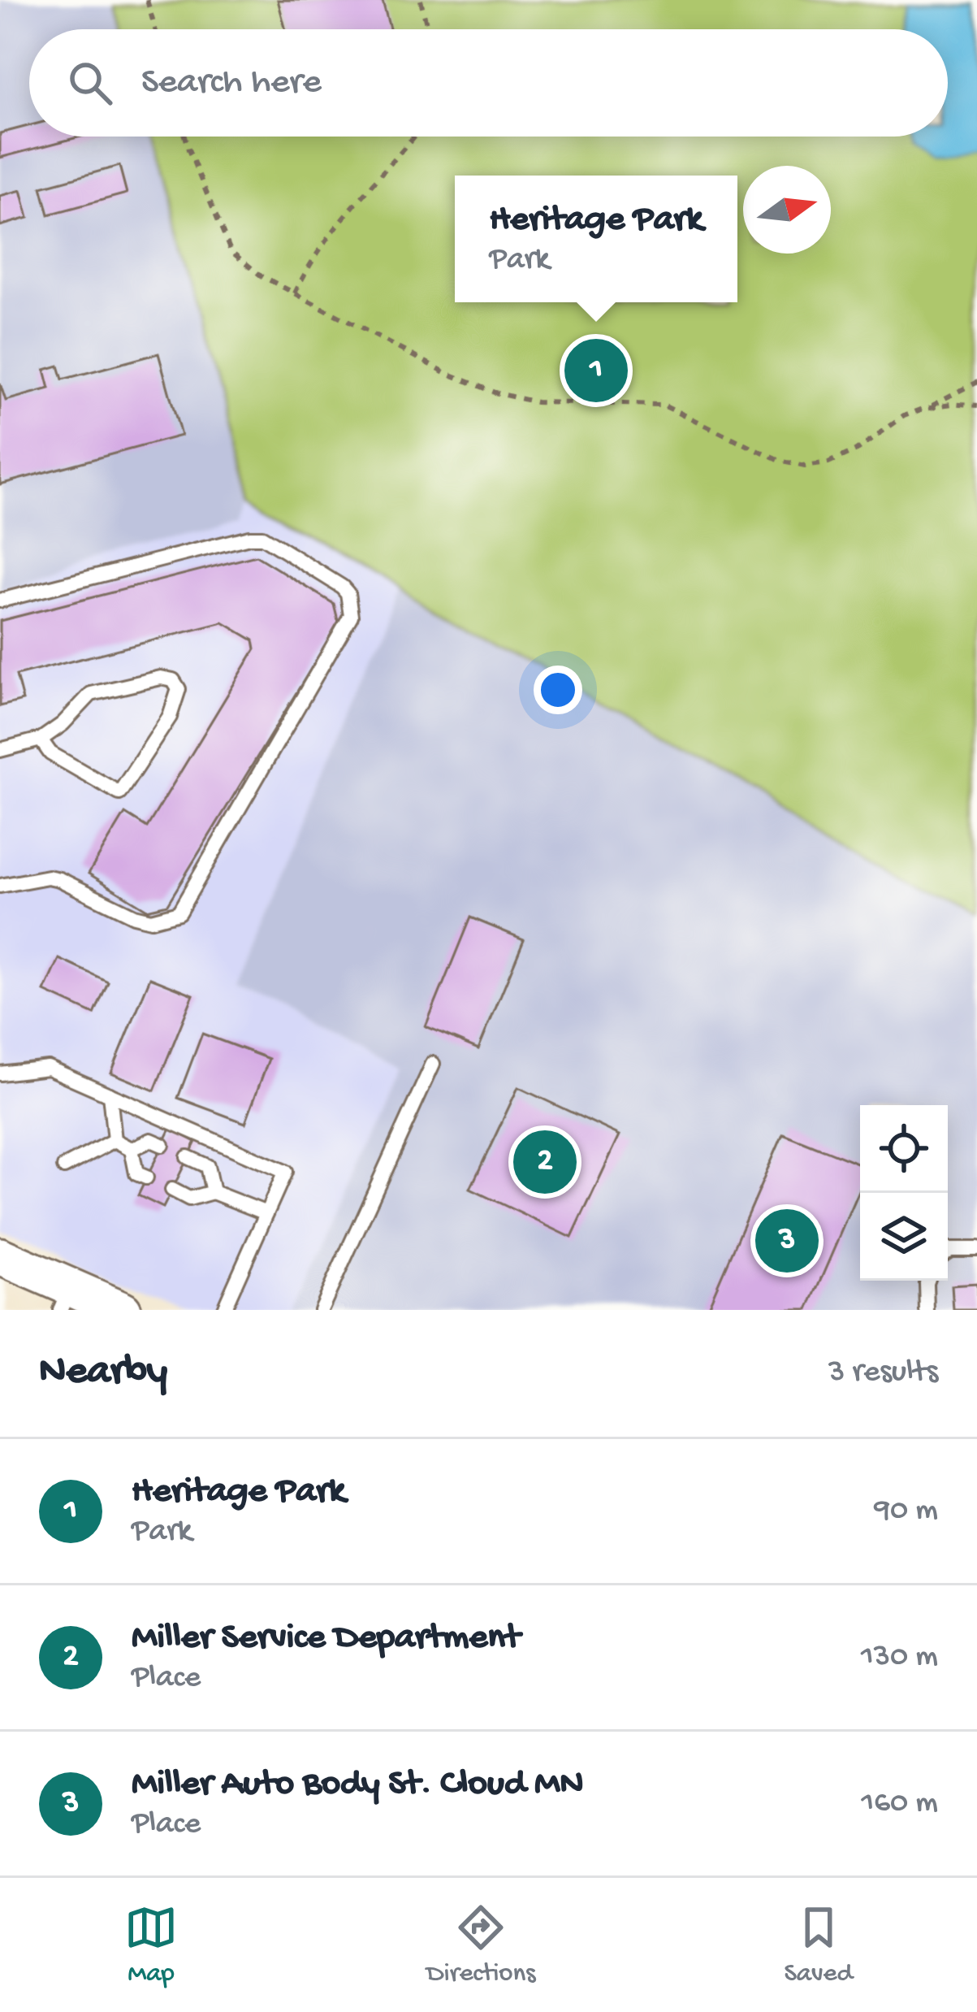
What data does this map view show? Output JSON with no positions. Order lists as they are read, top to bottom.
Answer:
{
  "north": "right",
  "page": {
    "search": "Search here",
    "popup": ["Heritage Park", "Park"],
    "pins": ["1", "2", "3"],
    "heading": ["Nearby", "3 results"],
    "list": [
      {
        "mark": "1",
        "name": "Heritage Park",
        "note": "Park",
        "value": "90 m"
      },
      {
        "mark": "2",
        "name": "Miller Service Department",
        "note": "Place",
        "value": "130 m"
      },
      {
        "mark": "3",
        "name": "Miller Auto Body St. Cloud MN",
        "note": "Place",
        "value": "160 m"
      }
    ],
    "nav": ["Map", "Directions", "Saved"]
  }
}
